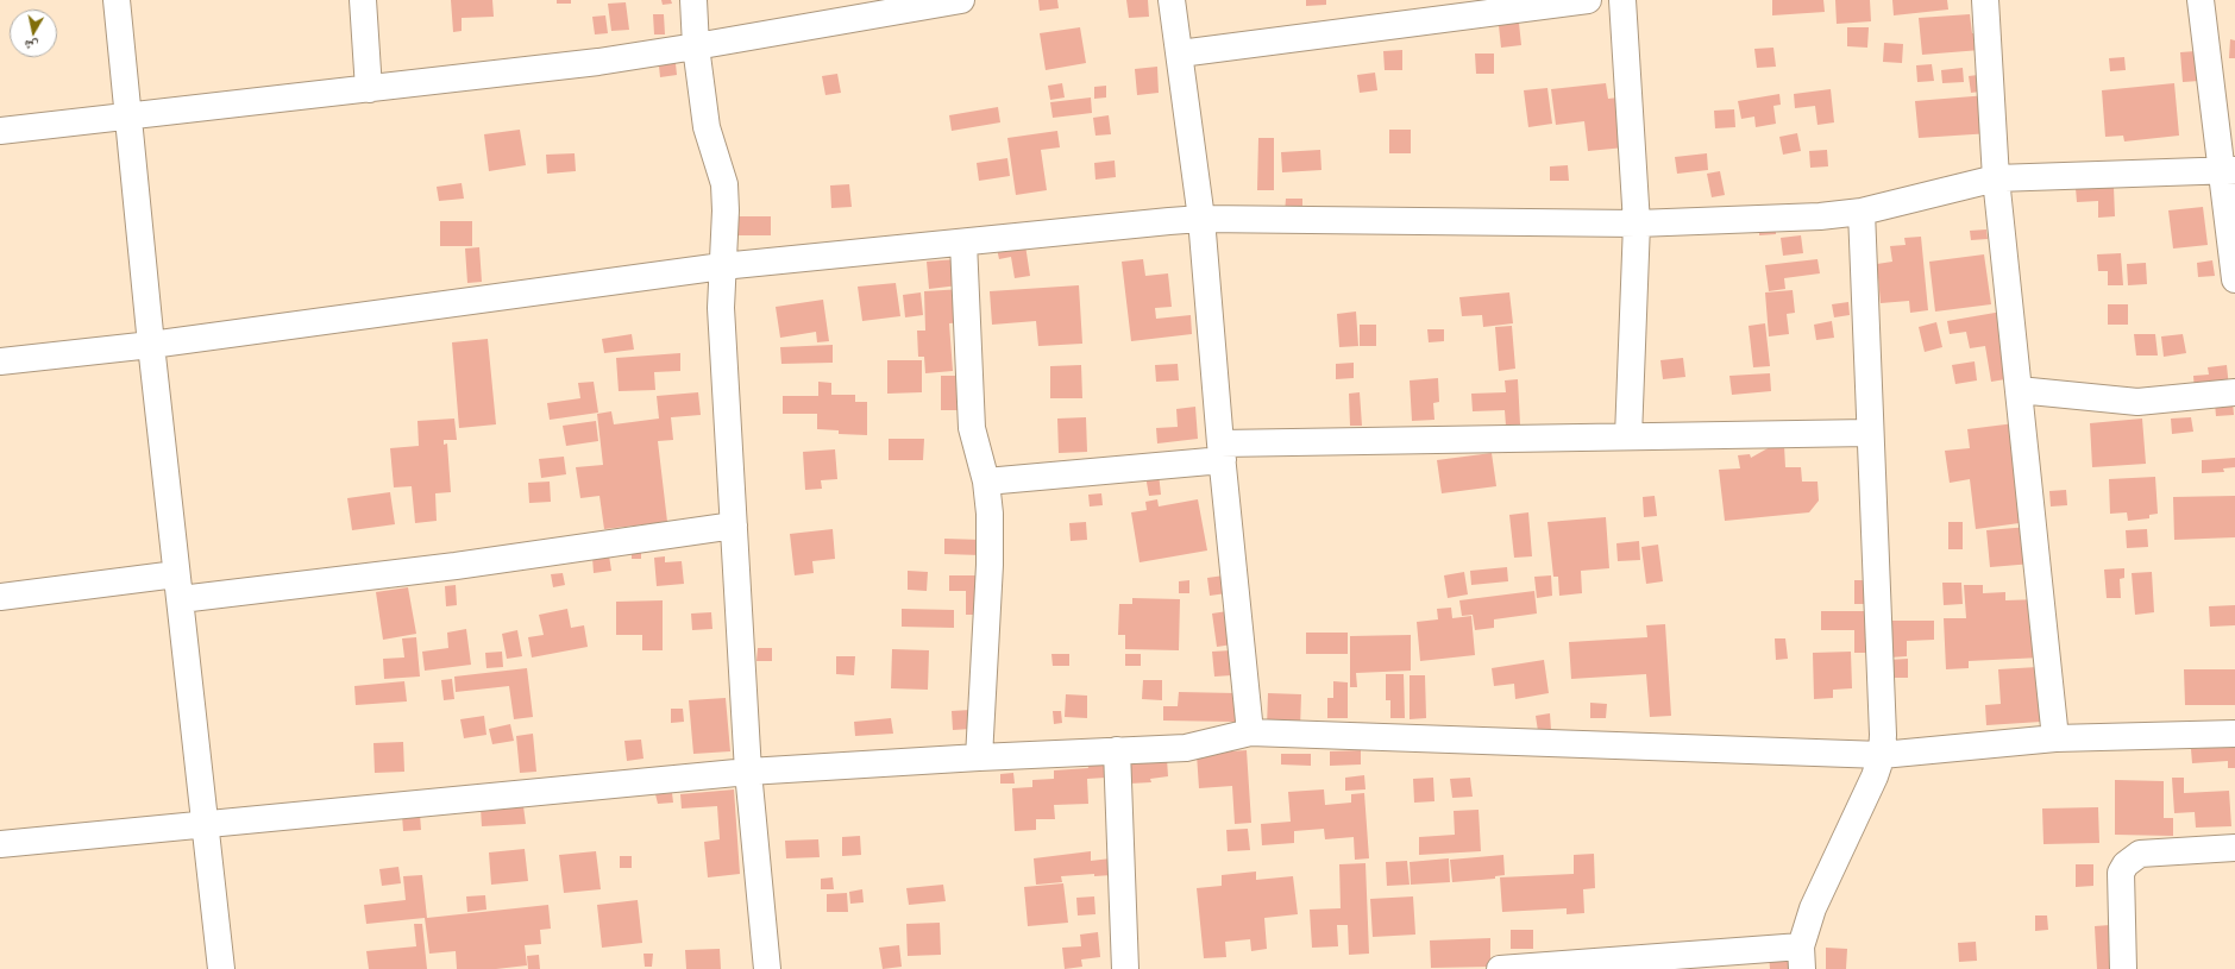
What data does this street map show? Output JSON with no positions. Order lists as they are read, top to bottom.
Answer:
{
  "north": "bottom"
}
